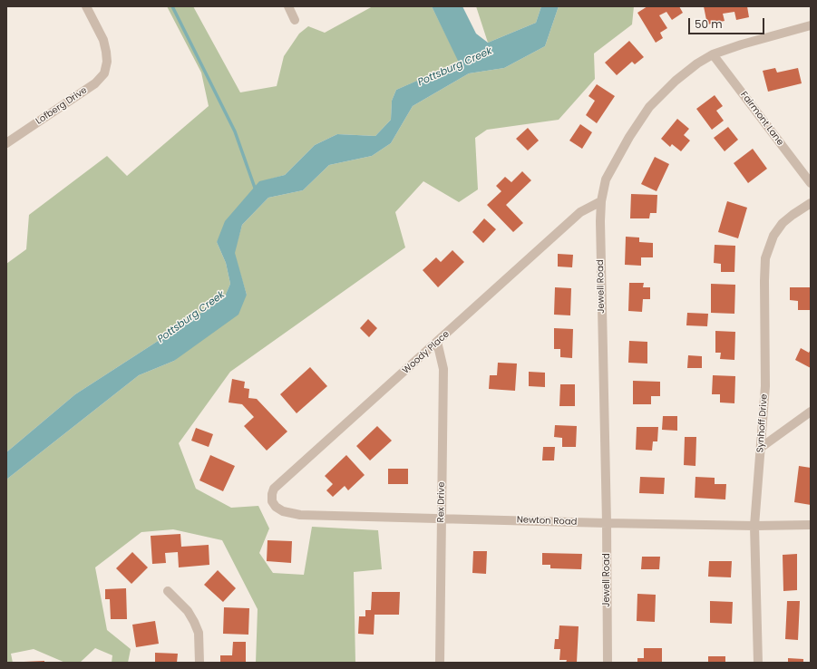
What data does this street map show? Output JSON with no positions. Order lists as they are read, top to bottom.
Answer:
{
  "streets": {
    "street": [
      "Lofberg Drive",
      "Fairmont Lane",
      "Jewell Road",
      "Woody Place",
      "Synhoff Drive",
      "Rex Drive",
      "Newton Road"
    ]
  },
  "crossings": [
    ["Fairmont Lane", "Jewell Road"],
    ["Jewell Road", "Woody Place"],
    ["Jewell Road", "Newton Road"],
    ["Woody Place", "Rex Drive"],
    ["Woody Place", "Newton Road"],
    ["Synhoff Drive", "Newton Road"],
    ["Rex Drive", "Newton Road"]
  ],
  "water": ["Pottsburg Creek"],
  "scale_bar": "50 m"
}
